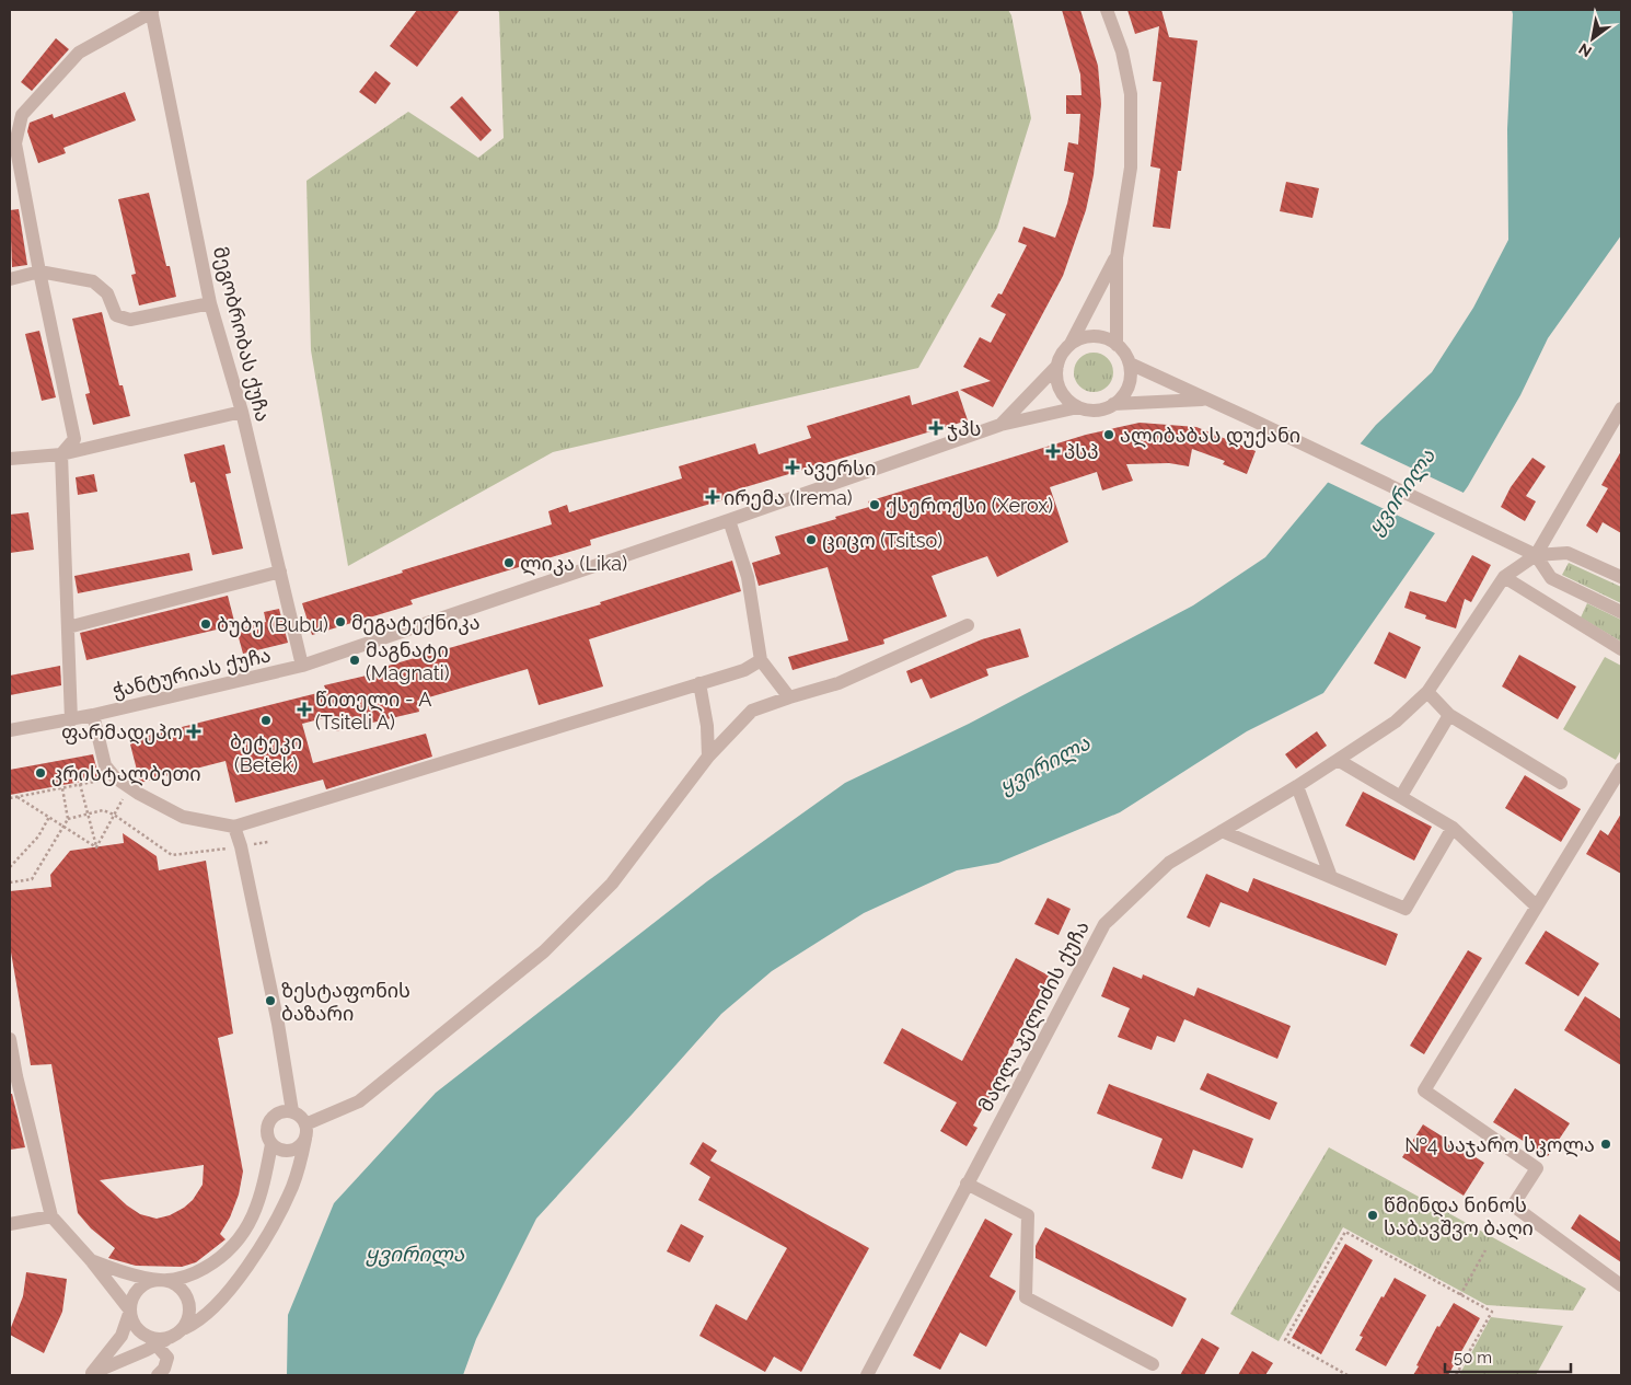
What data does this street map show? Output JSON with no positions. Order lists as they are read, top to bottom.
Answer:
{
  "streets": {
    "street": ["მეგობრობას ქუჩა", "ჭანტურიას ქუჩა", "მაღლაკელიძის ქუჩა"]
  },
  "crossings": [
    ["მეგობრობას ქუჩა", "ჭანტურიას ქუჩა"]
  ],
  "water": ["ყვირილა"],
  "places": {
    "health": [
      "ჯპს",
      "პსპ",
      "ავერსი",
      "ირემა (Irema)",
      "წითელი - A (Tsiteli A)",
      "ფარმადეპო"
    ],
    "other": [
      "ალიბაბას დუქანი",
      "ქსეროქსი (Xerox)",
      "ციცო (Tsitso)",
      "ლიკა (Lika)",
      "მეგატექნიკა",
      "ბუბუ (Bubu)",
      "მაგნატი (Magnati)",
      "ბეტეკი (Betek)",
      "კრისტალბეთი",
      "ზესტაფონის ბაზარი",
      "№4 საჯარო სკოლა",
      "წმინდა ნინოს საბავშვო ბაღი"
    ]
  },
  "scale_bar": "50 m",
  "north": "bottom left"
}
